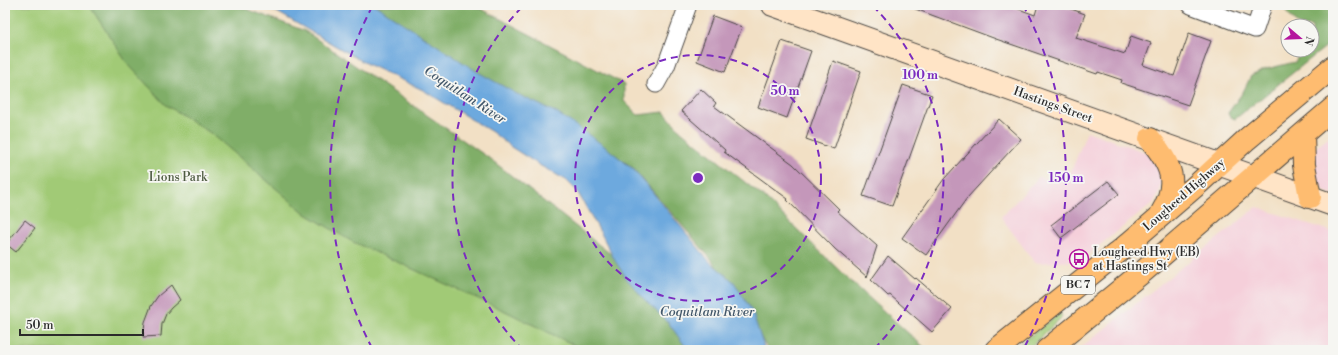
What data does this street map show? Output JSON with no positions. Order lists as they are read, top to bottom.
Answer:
{
  "streets": {
    "main road": ["Lougheed Highway", "BC 7"],
    "street": ["Hastings Street"]
  },
  "crossings": [
    ["Hastings Street", "Lougheed Highway"],
    ["Hastings Street", "BC 7"]
  ],
  "water": ["Coquitlam River"],
  "parks": ["Lions Park"],
  "places": {
    "bus stop": ["Lougheed Hwy (EB) at Hastings St"]
  },
  "scale_bar": "50 m",
  "north": "right",
  "rings": ["100 m", "50 m", "150 m"]
}
